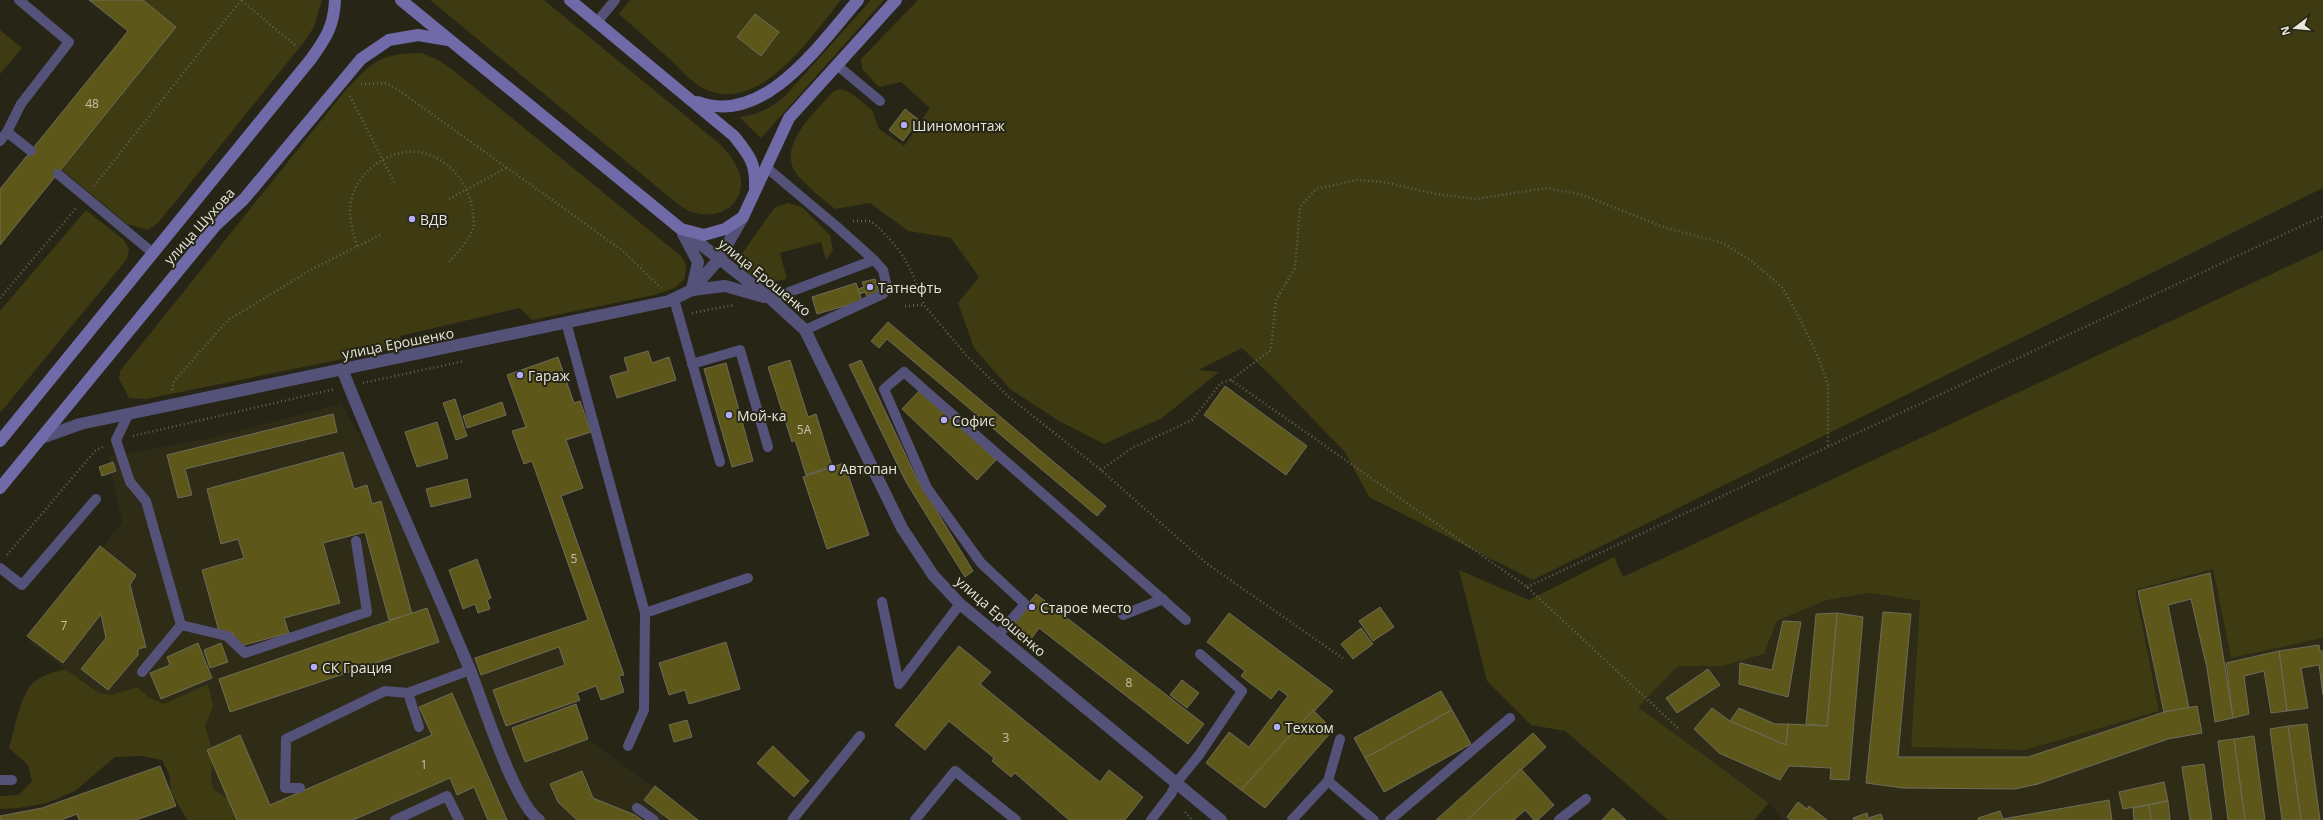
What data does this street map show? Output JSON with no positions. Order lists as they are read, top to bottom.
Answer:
{
  "streets": {
    "main road": ["улица Шухова", "улица Ерошенко"]
  },
  "crossings": [
    ["улица Шухова", "улица Ерошенко"]
  ],
  "places": [
    "Шиномонтаж",
    "ВДВ",
    "Татнефть",
    "Гараж",
    "Мой-ка",
    "Софис",
    "Автопан",
    "Старое место",
    "СК Грация",
    "Техком"
  ],
  "house_numbers": [
    "48",
    "5А",
    "5",
    "7",
    "8",
    "3",
    "1"
  ],
  "north": "left"
}
